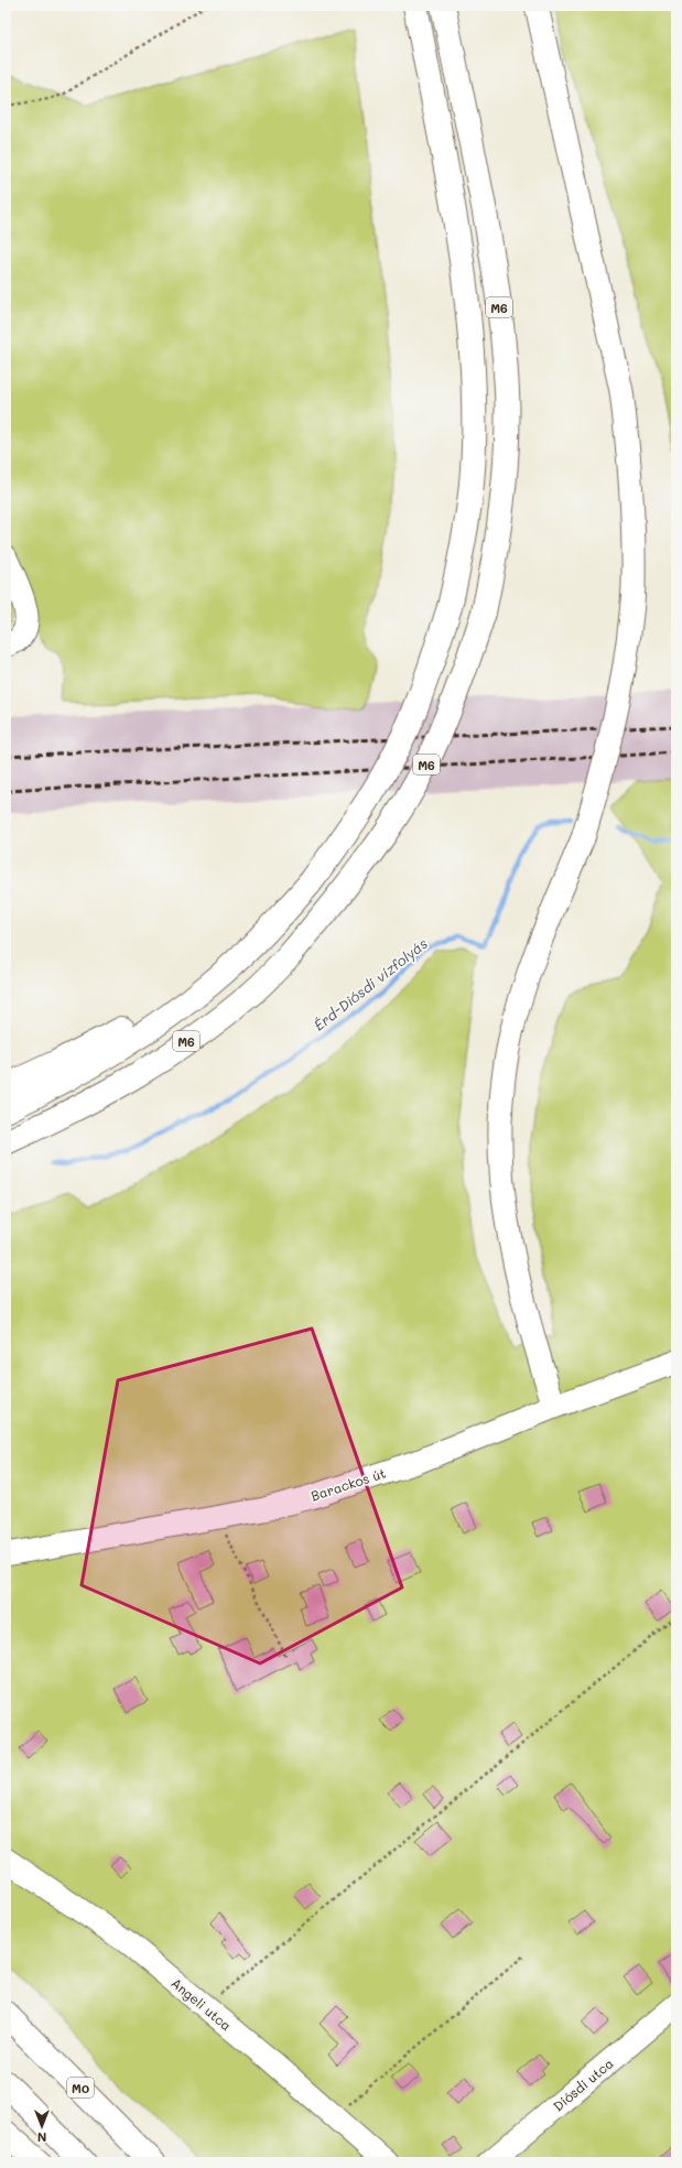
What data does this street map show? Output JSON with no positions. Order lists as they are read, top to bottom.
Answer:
{
  "streets": {
    "highway": ["M6", "M0"],
    "street": ["Barackos út", "Angeli utca", "Diósdi utca"]
  },
  "water": ["Érd-Diósdi vízfolyás"],
  "north": "bottom"
}
